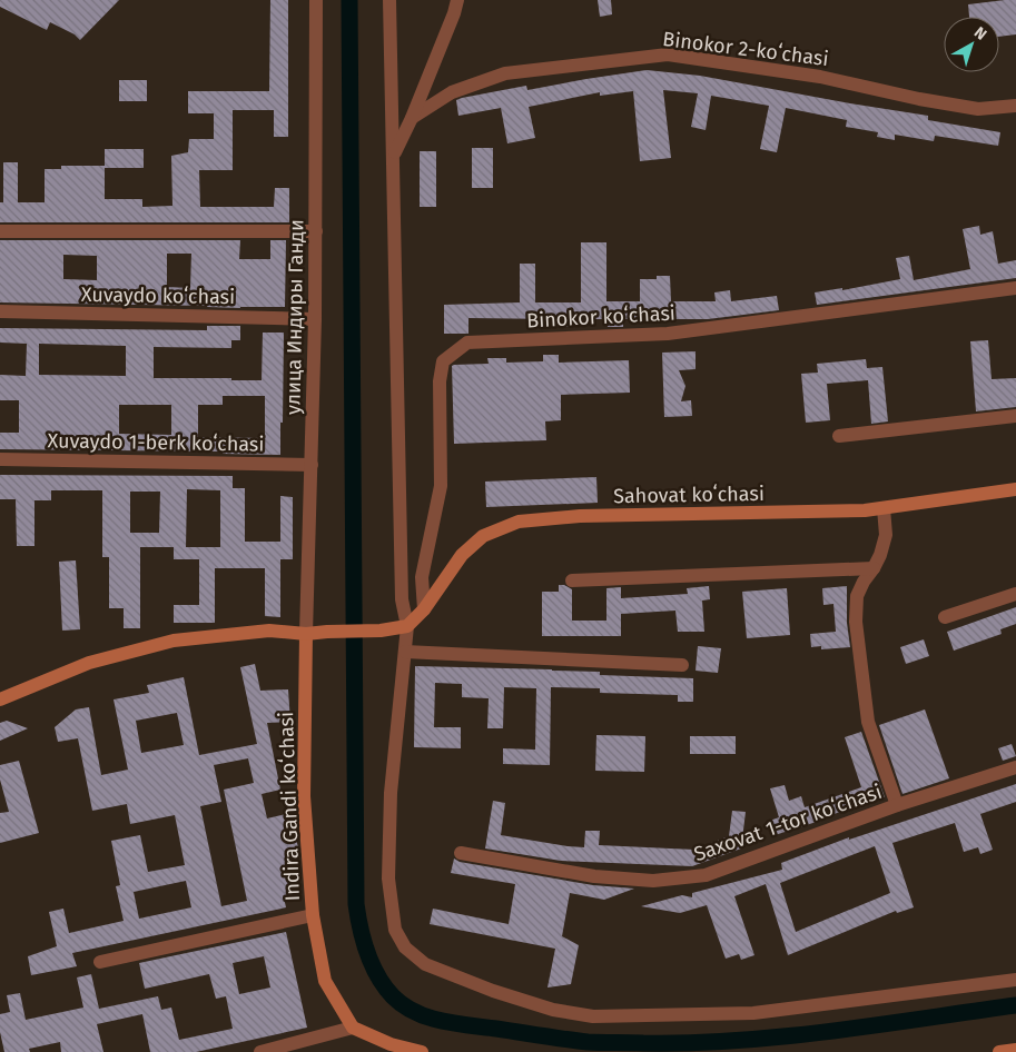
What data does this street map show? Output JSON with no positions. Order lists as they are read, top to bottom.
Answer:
{
  "streets": {
    "street": [
      "Binokor 2-koʻchasi",
      "Xuvaydo koʻchasi",
      "улица Индиры Ганди",
      "Binokor koʻchasi",
      "Xuvaydo 1-berk koʻchasi",
      "Sahovat koʻchasi",
      "Indira Gandi koʻchasi",
      "Saxovat 1-tor koʻchasi"
    ]
  },
  "crossings": [
    ["Xuvaydo koʻchasi", "улица Индиры Ганди"],
    ["улица Индиры Ганди", "Xuvaydo 1-berk koʻchasi"],
    ["улица Индиры Ганди", "Indira Gandi koʻchasi"],
    ["Binokor koʻchasi", "Sahovat koʻchasi"],
    ["Sahovat koʻchasi", "Saxovat 1-tor koʻchasi"]
  ],
  "north": "top right"
}
